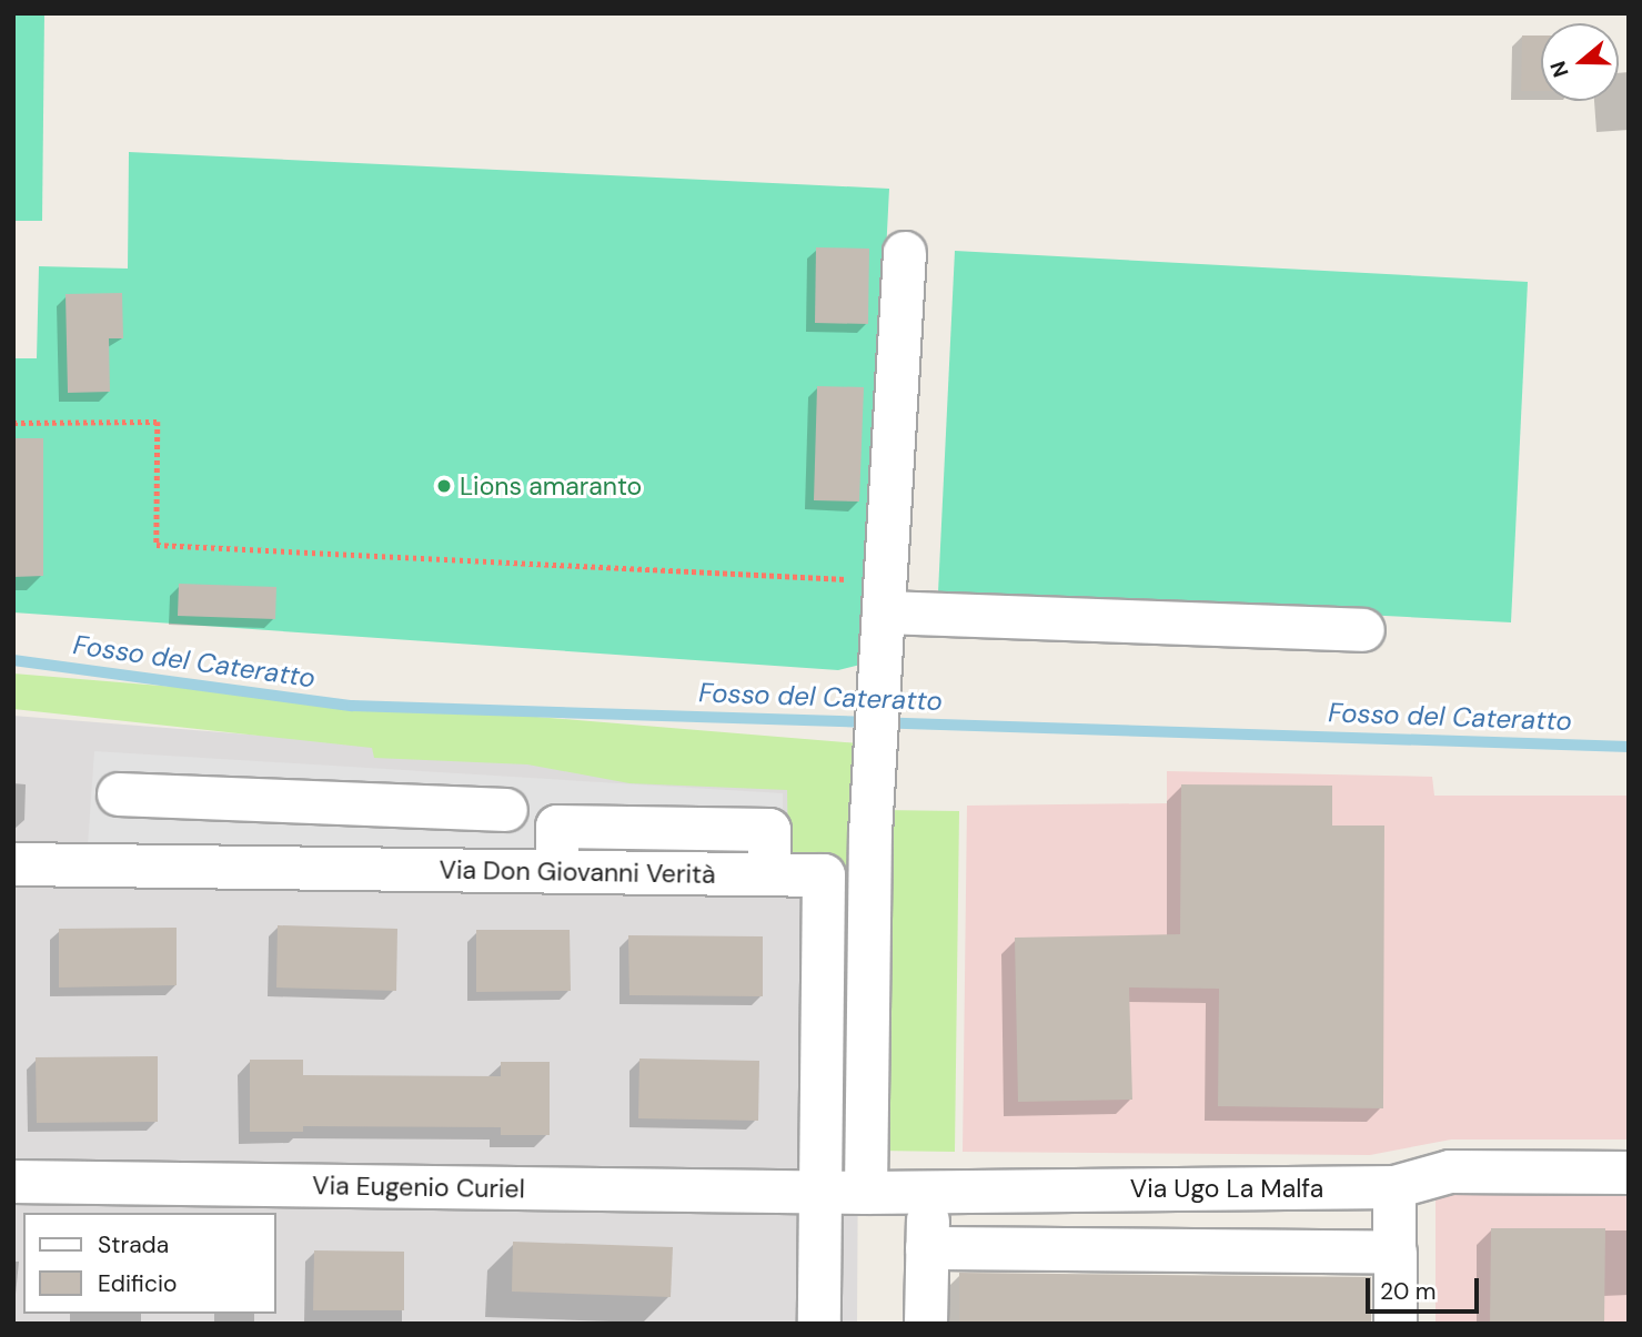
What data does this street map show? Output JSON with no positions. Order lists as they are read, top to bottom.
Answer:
{
  "streets": {
    "street": ["Via Don Giovanni Verità", "Via Eugenio Curiel", "Via Ugo La Malfa"]
  },
  "crossings": [
    ["Via Don Giovanni Verità", "Via Eugenio Curiel"],
    ["Via Don Giovanni Verità", "Via Ugo La Malfa"],
    ["Via Eugenio Curiel", "Via Ugo La Malfa"]
  ],
  "water": ["Fosso del Cateratto"],
  "places": ["Lions amaranto"],
  "legend": ["Strada", "Edificio"],
  "scale_bar": "20 m",
  "north": "left"
}
